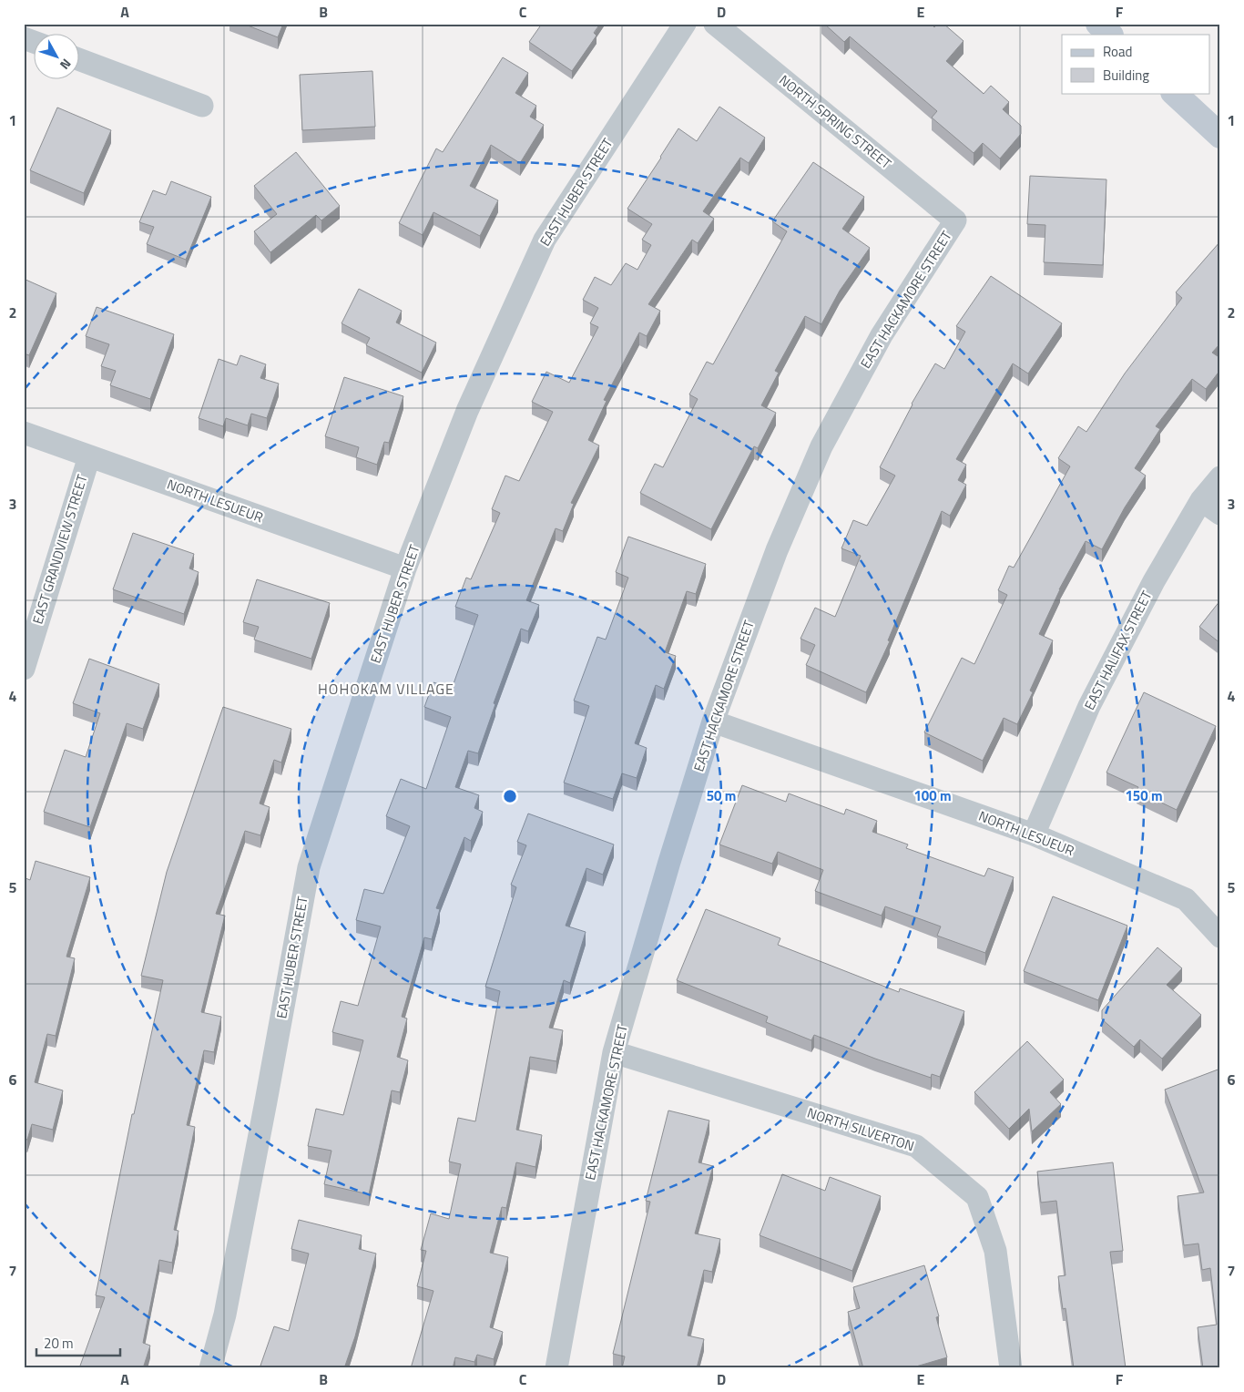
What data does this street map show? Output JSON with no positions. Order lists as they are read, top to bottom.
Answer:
{
  "streets": {
    "street": [
      "NORTH SPRING STREET",
      "EAST HUBER STREET",
      "EAST HACKAMORE STREET",
      "NORTH LESUEUR",
      "EAST GRANDVIEW STREET",
      "EAST HALIFAX STREET",
      "NORTH SILVERTON"
    ]
  },
  "crossings": [
    ["NORTH SPRING STREET", "EAST HACKAMORE STREET"],
    ["EAST HUBER STREET", "NORTH LESUEUR"],
    ["EAST HACKAMORE STREET", "NORTH LESUEUR"],
    ["EAST HACKAMORE STREET", "NORTH SILVERTON"],
    ["NORTH LESUEUR", "EAST GRANDVIEW STREET"],
    ["NORTH LESUEUR", "EAST HALIFAX STREET"]
  ],
  "districts": ["HOHOKAM VILLAGE"],
  "legend": ["Road", "Building"],
  "scale_bar": "20 m",
  "north": "bottom right",
  "grid": {
    "columns": [
      "A",
      "B",
      "C",
      "D",
      "E",
      "F"
    ],
    "rows": [
      "1",
      "2",
      "3",
      "4",
      "5",
      "6",
      "7"
    ]
  },
  "rings": ["50 m", "100 m", "150 m"]
}
